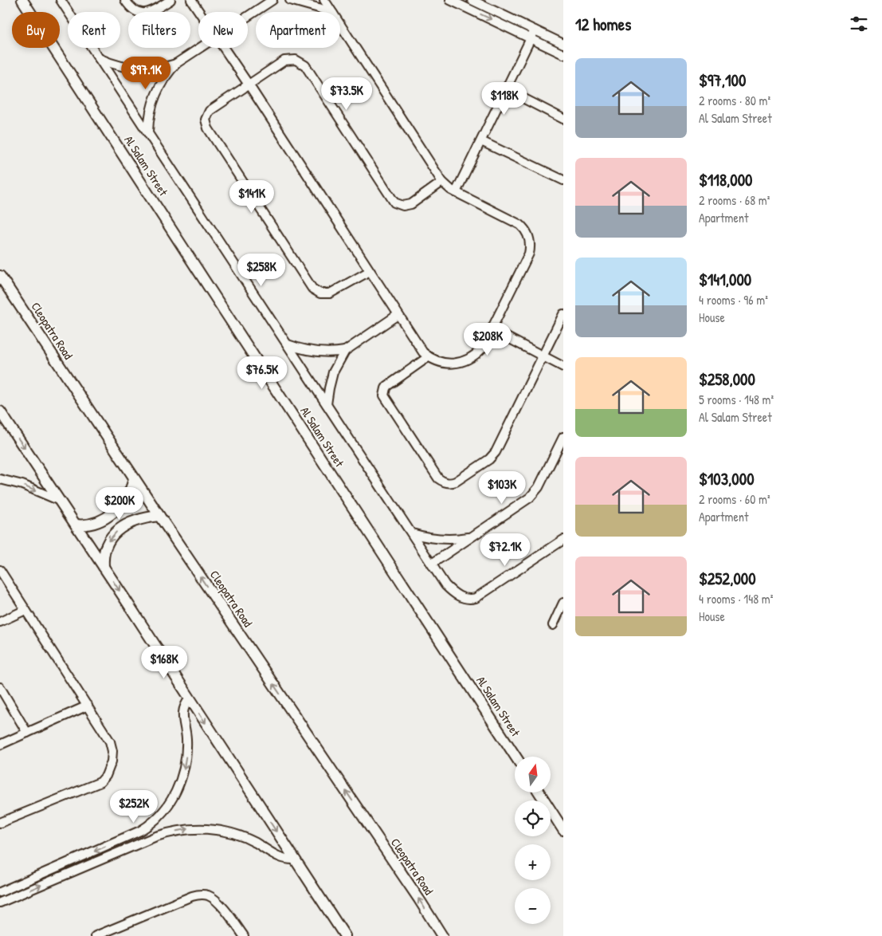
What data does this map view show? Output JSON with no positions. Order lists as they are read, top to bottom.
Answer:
{
  "streets": {
    "main road": ["Al Salam Street", "Cleopatra Road"]
  },
  "north": "top",
  "page": {
    "heading": "12 homes",
    "chip": [
      "Buy",
      "Rent",
      "Filters",
      "New",
      "Apartment"
    ],
    "list": [
      {
        "name": "$97,100",
        "note": "2 rooms · 80 m² · Al Salam Street"
      },
      {
        "name": "$118,000",
        "note": "2 rooms · 68 m² · Apartment"
      },
      {
        "name": "$141,000",
        "note": "4 rooms · 96 m² · House"
      },
      {
        "name": "$258,000",
        "note": "5 rooms · 148 m² · Al Salam Street"
      },
      {
        "name": "$103,000",
        "note": "2 rooms · 60 m² · Apartment"
      },
      {
        "name": "$252,000",
        "note": "4 rooms · 148 m² · House"
      }
    ],
    "price": [
      "$97.1K",
      "$73.5K",
      "$118K",
      "$141K",
      "$258K",
      "$208K",
      "$76.5K",
      "$103K",
      "$200K",
      "$72.1K",
      "$168K",
      "$252K"
    ],
    "map_buttons": ["+", "−"]
  }
}
